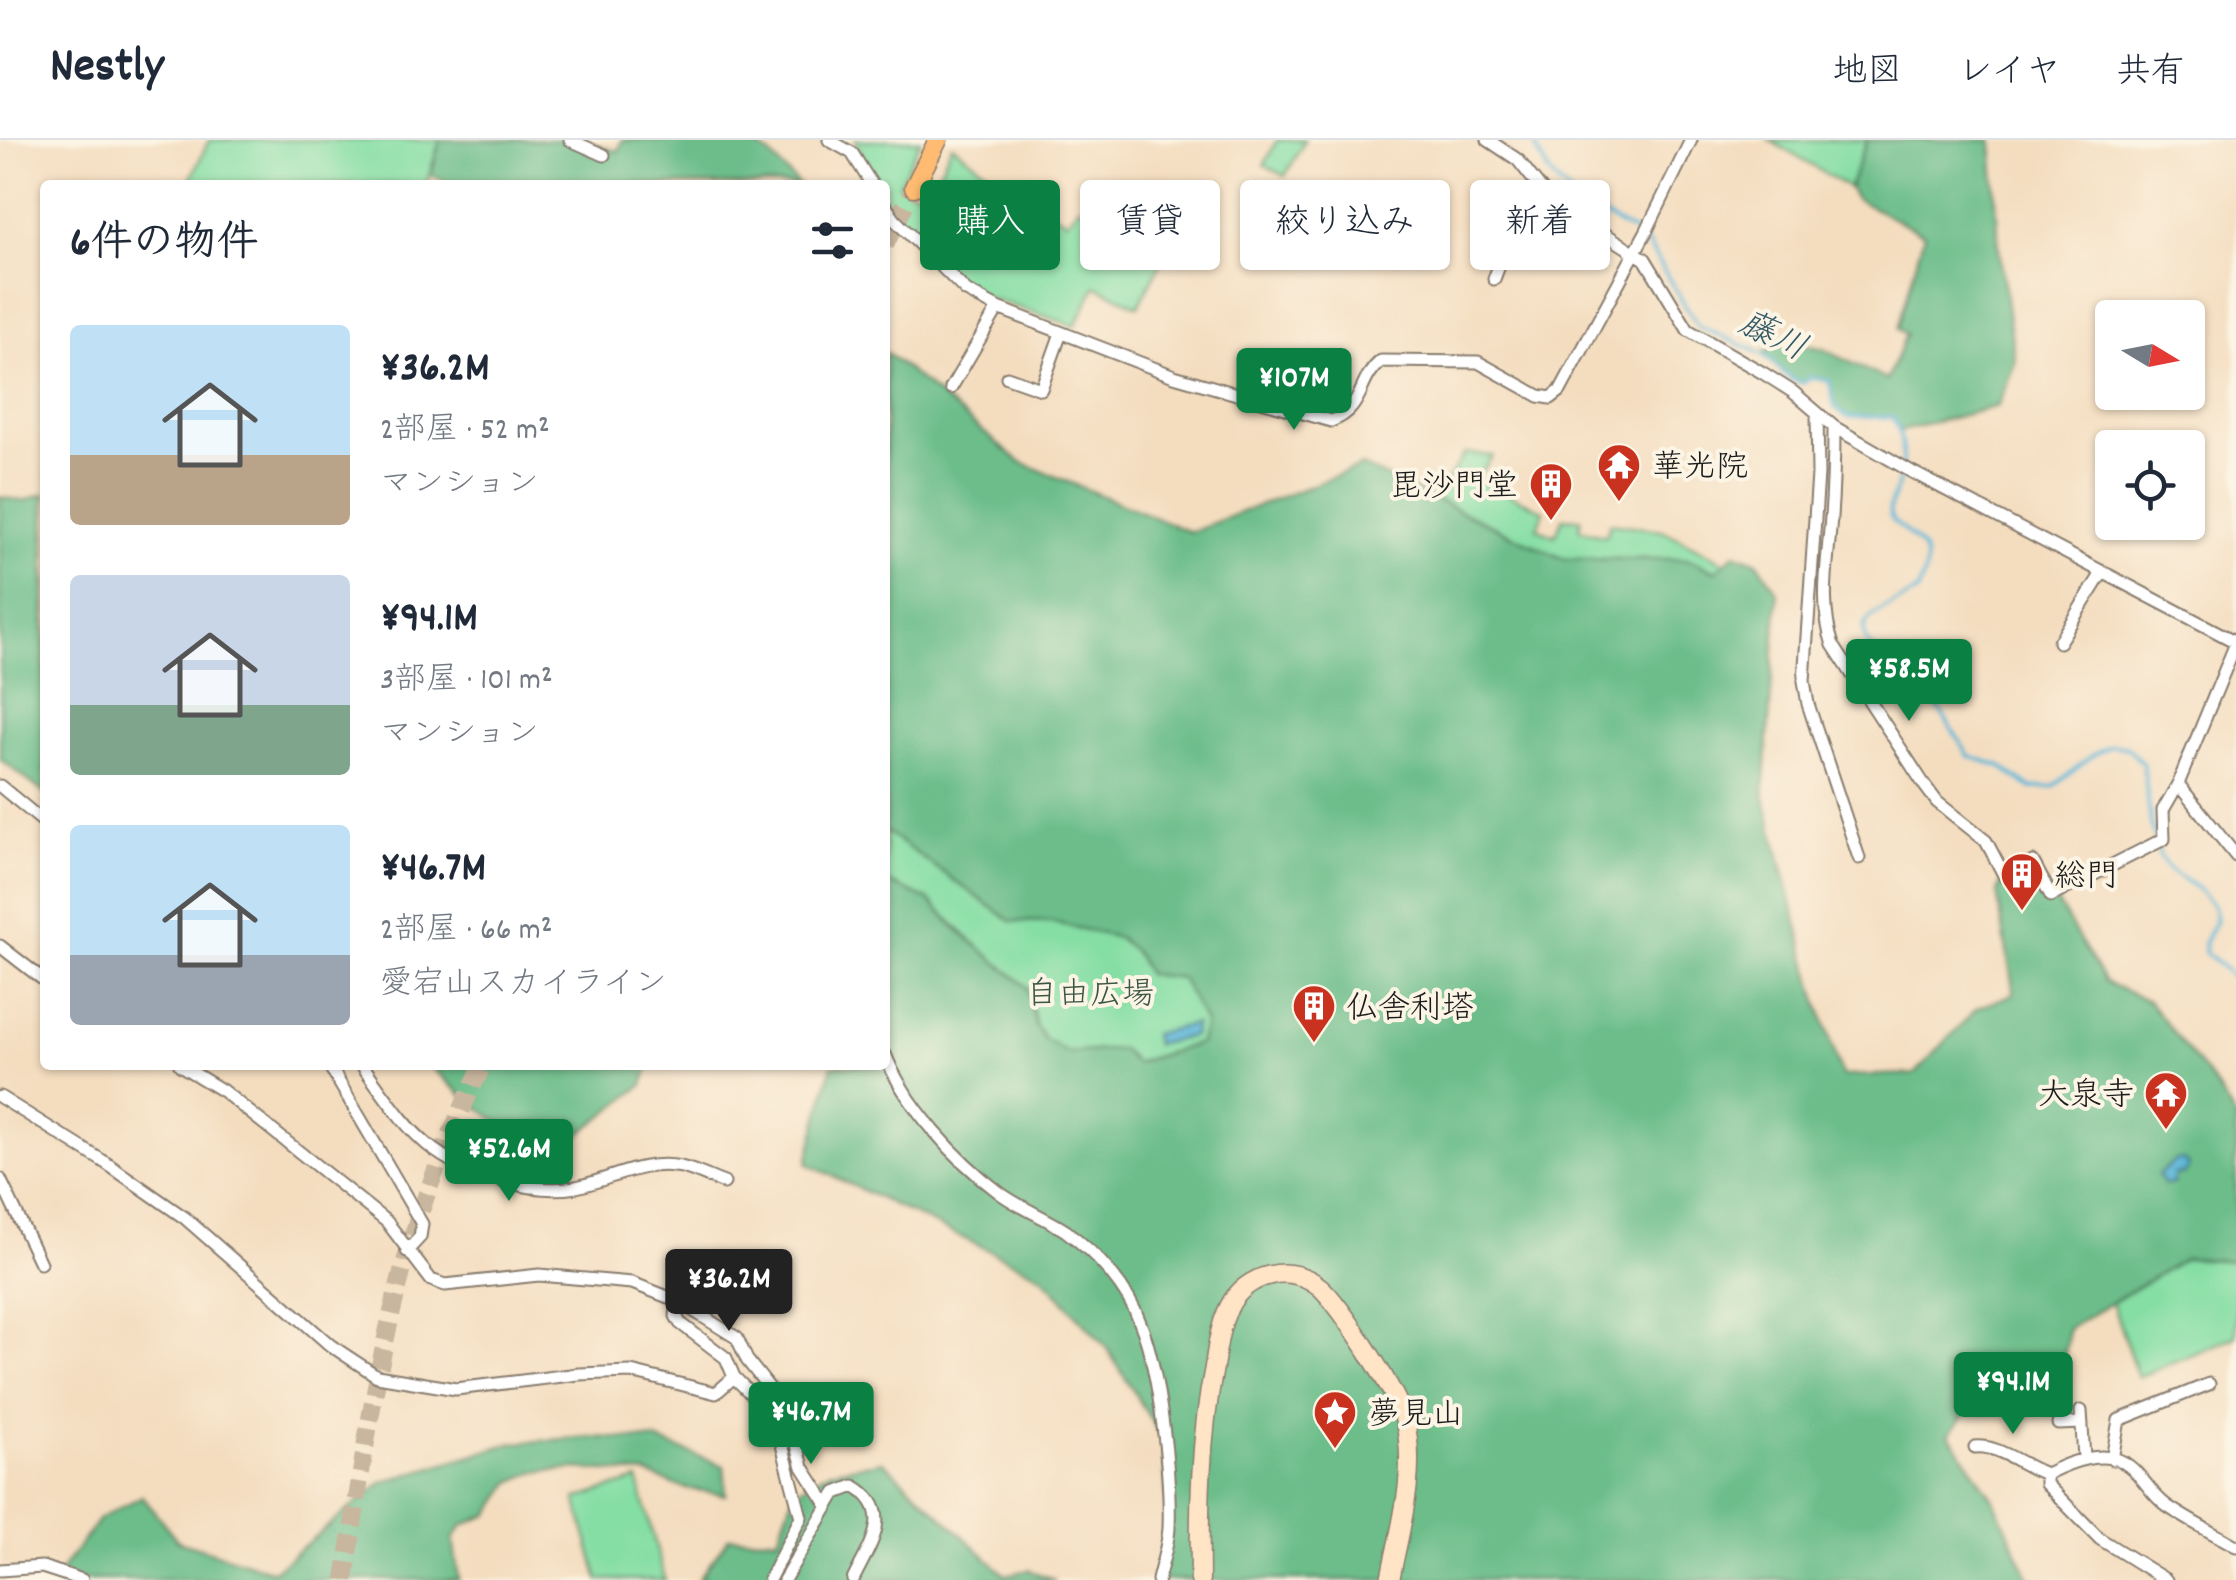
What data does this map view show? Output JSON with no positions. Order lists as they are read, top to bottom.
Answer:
{
  "water": ["藤川"],
  "parks": ["自由広場"],
  "places": {
    "temple": ["華光院", "大泉寺"],
    "building": ["毘沙門堂", "総門", "仏舎利塔"],
    "place": ["夢見山"]
  },
  "north": "right",
  "page": {
    "header": "Nestly",
    "nav": ["地図", "レイヤ", "共有"],
    "chip": [
      "購入",
      "賃貸",
      "絞り込み",
      "新着"
    ],
    "heading": "6件の物件",
    "list": [
      {
        "name": "¥36.2M",
        "note": "2部屋 · 52 m² · マンション"
      },
      {
        "name": "¥94.1M",
        "note": "3部屋 · 101 m² · マンション"
      },
      {
        "name": "¥46.7M",
        "note": "2部屋 · 66 m² · 愛宕山スカイライン"
      }
    ],
    "price": [
      "¥107M",
      "¥58.5M",
      "¥52.6M",
      "¥36.2M",
      "¥94.1M",
      "¥46.7M"
    ]
  }
}
